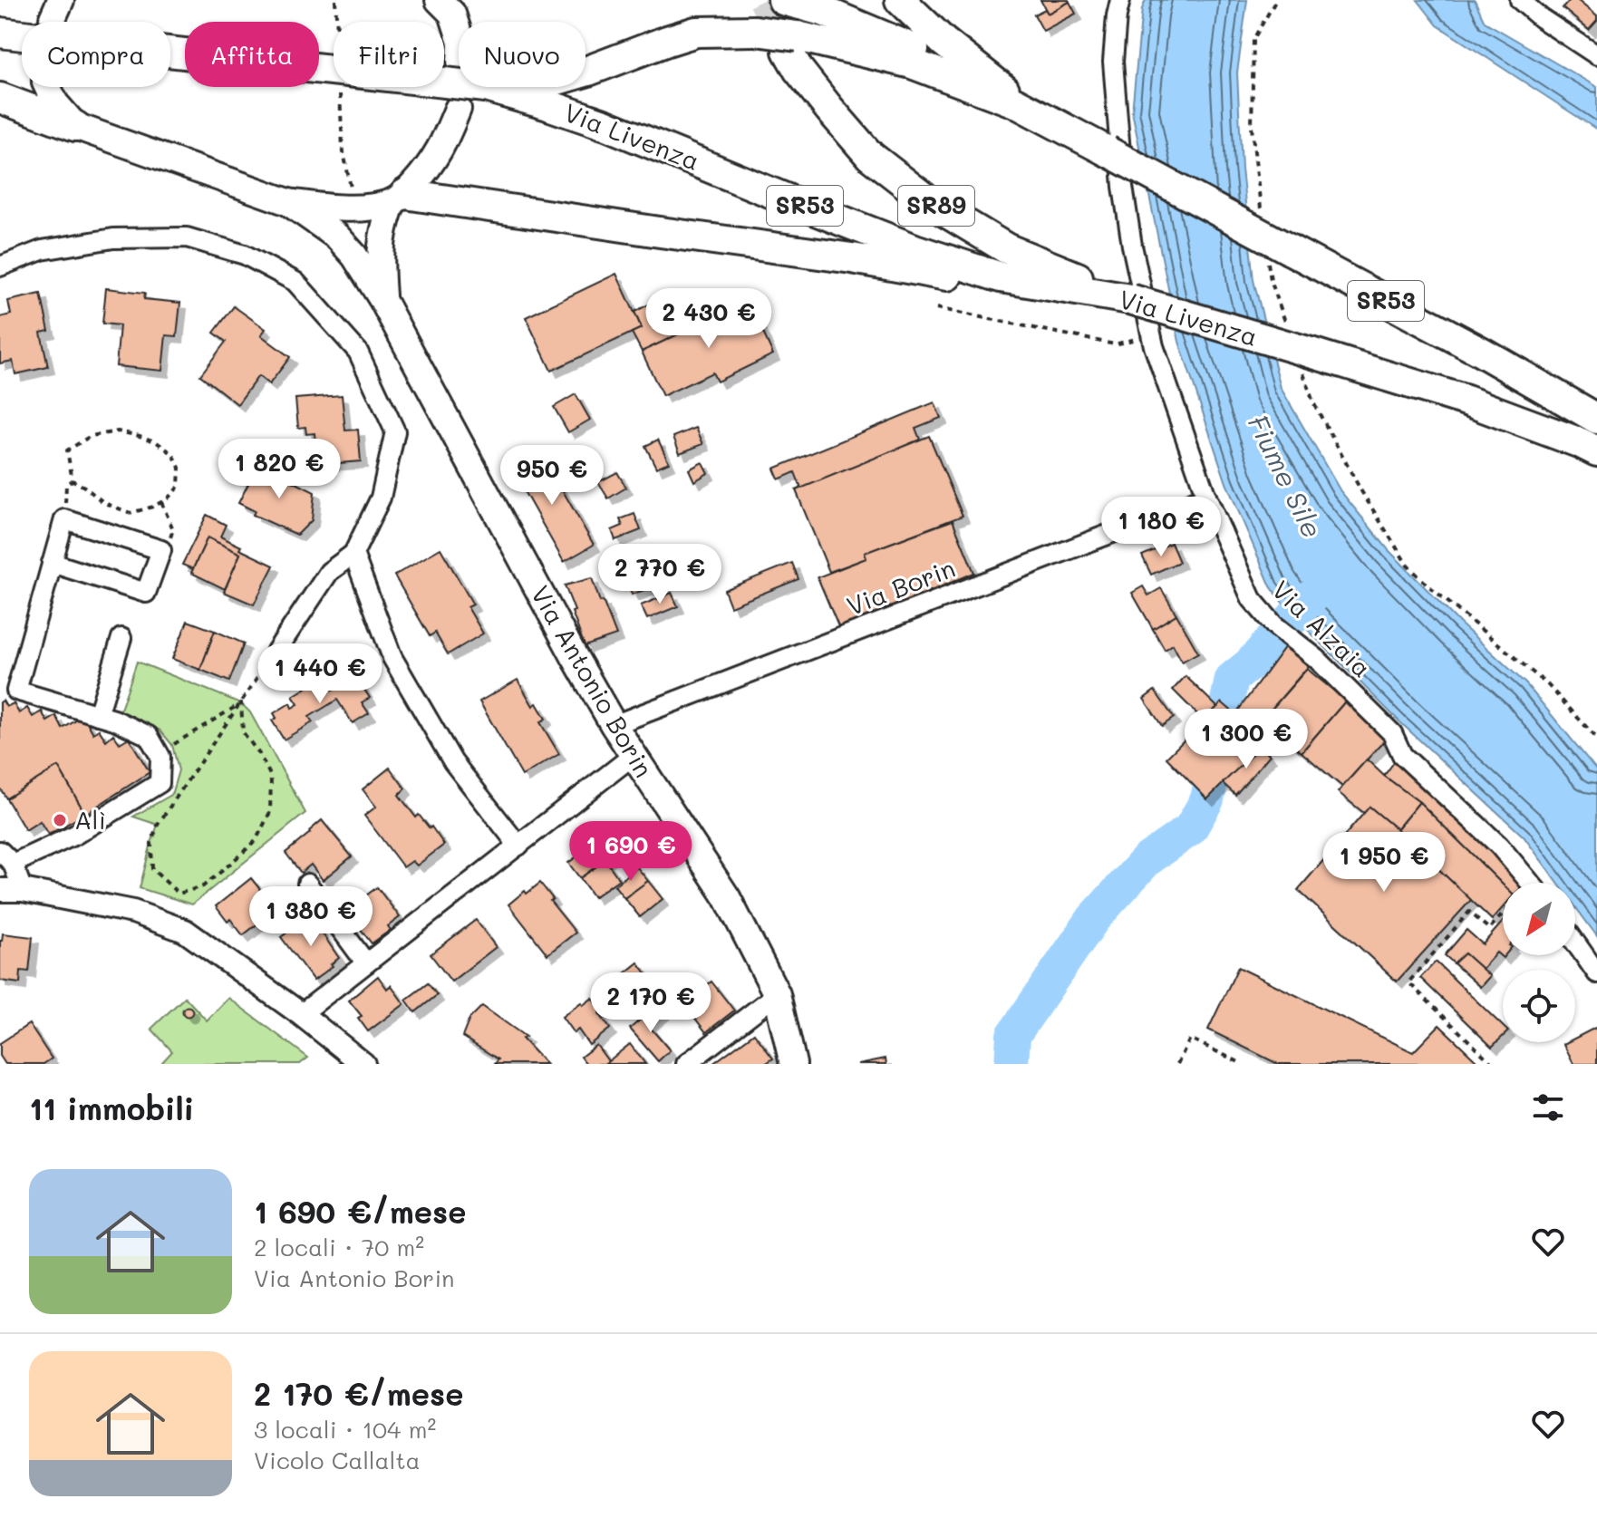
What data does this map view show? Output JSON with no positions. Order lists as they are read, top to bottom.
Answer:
{
  "streets": {
    "highway": ["Via Livenza", "SR53", "SR89"],
    "main road": ["Via Antonio Borin"],
    "street": ["Via Borin", "Via Alzaia"]
  },
  "crossings": [
    ["Via Livenza", "SR89"],
    ["Via Borin", "Via Alzaia"],
    ["Via Borin", "Via Antonio Borin"]
  ],
  "water": ["Fiume Sile"],
  "places": ["Alì"],
  "north": "bottom left",
  "page": {
    "chip": [
      "Compra",
      "Affitta",
      "Filtri",
      "Nuovo"
    ],
    "price": [
      "2 430 €",
      "1 820 €",
      "950 €",
      "1 180 €",
      "2 770 €",
      "1 440 €",
      "1 300 €",
      "1 690 €",
      "1 950 €",
      "1 380 €",
      "2 170 €"
    ],
    "heading": "11 immobili",
    "list": [
      {
        "name": "1 690 €/mese",
        "note": "2 locali · 70 m² · Via Antonio Borin"
      },
      {
        "name": "2 170 €/mese",
        "note": "3 locali · 104 m² · Vicolo Callalta"
      }
    ]
  }
}
